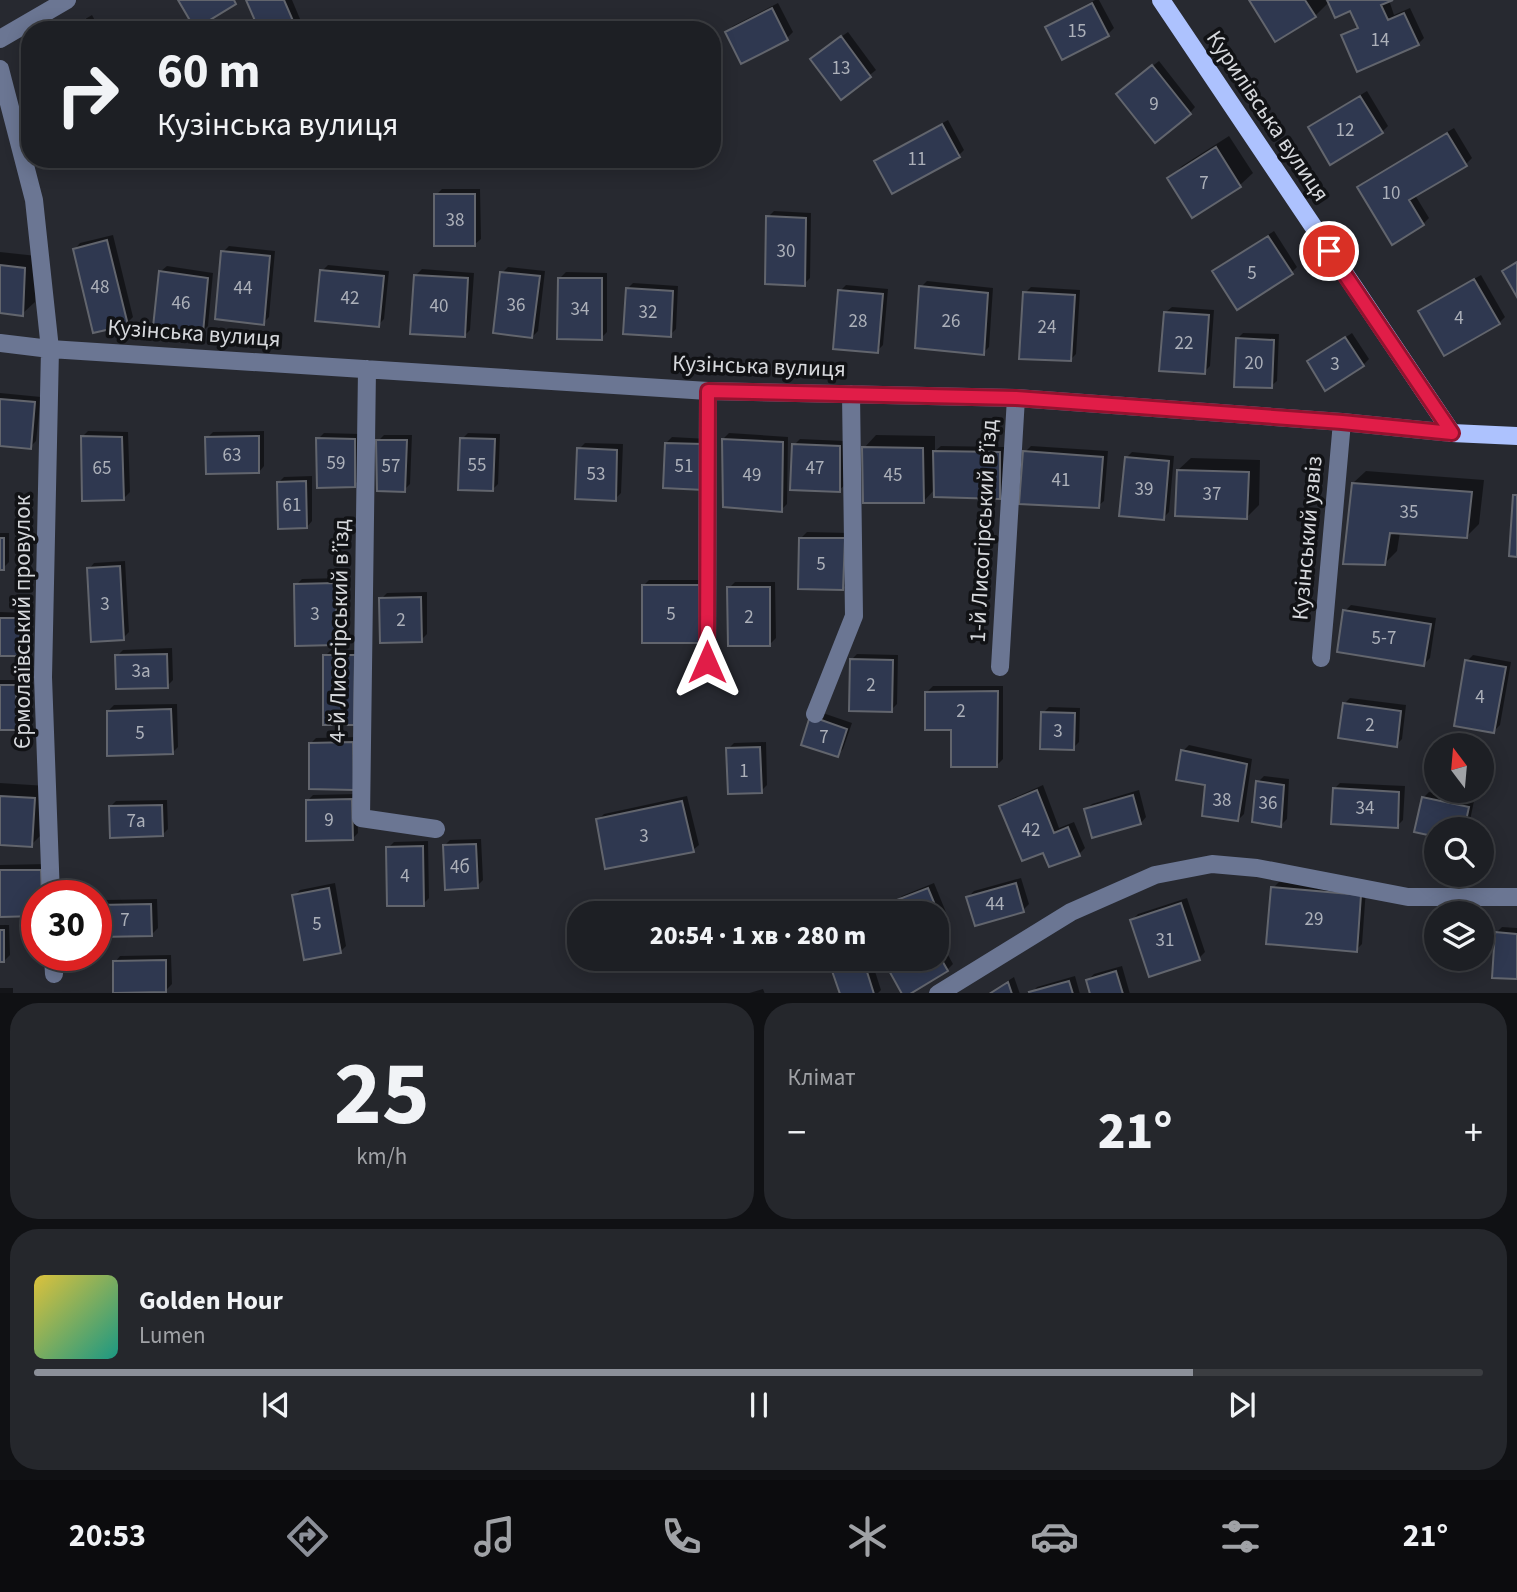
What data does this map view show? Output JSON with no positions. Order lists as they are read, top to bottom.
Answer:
{
  "streets": {
    "main road": ["Курилівська вулиця", "Кузінська вулиця"],
    "street": [
      "1-й Лисогірський в’їзд",
      "Кузінський узвіз",
      "Єрмолаївський провулок",
      "4-й Лисогірський в’їзд"
    ]
  },
  "crossings": [
    ["Курилівська вулиця", "Кузінська вулиця"],
    ["Кузінська вулиця", "1-й Лисогірський в’їзд"],
    ["Кузінська вулиця", "Кузінський узвіз"],
    ["Кузінська вулиця", "Єрмолаївський провулок"],
    ["Кузінська вулиця", "4-й Лисогірський в’їзд"]
  ],
  "house_numbers": [
    "15",
    "14",
    "13",
    "9",
    "12",
    "11",
    "7",
    "10",
    "38",
    "30",
    "5",
    "48",
    "44",
    "42",
    "46",
    "36",
    "40",
    "34",
    "32",
    "4",
    "28",
    "26",
    "24",
    "22",
    "20",
    "3",
    "63",
    "59",
    "55",
    "57",
    "51",
    "65",
    "47",
    "53",
    "49",
    "45",
    "41",
    "39",
    "37",
    "61",
    "35",
    "5",
    "3",
    "3",
    "5",
    "2",
    "2",
    "5-7",
    "3а",
    "2",
    "4",
    "2",
    "2",
    "3",
    "5",
    "7",
    "1",
    "38",
    "36",
    "34",
    "9",
    "7а",
    "42",
    "3",
    "4б",
    "4",
    "44",
    "29",
    "7",
    "5",
    "31"
  ],
  "north": "top",
  "page": {
    "turn": ["60 m", "Кузінська вулиця"],
    "limit": "30",
    "trip": "20:54 · 1 хв · 280 m",
    "tile": [
      ["25", "km/h"],
      "Клімат"
    ],
    "heat": ["−", "21°", "+"],
    "song": ["Golden Hour", "Lumen"],
    "tabs": ["20:53", "21°"]
  }
}
